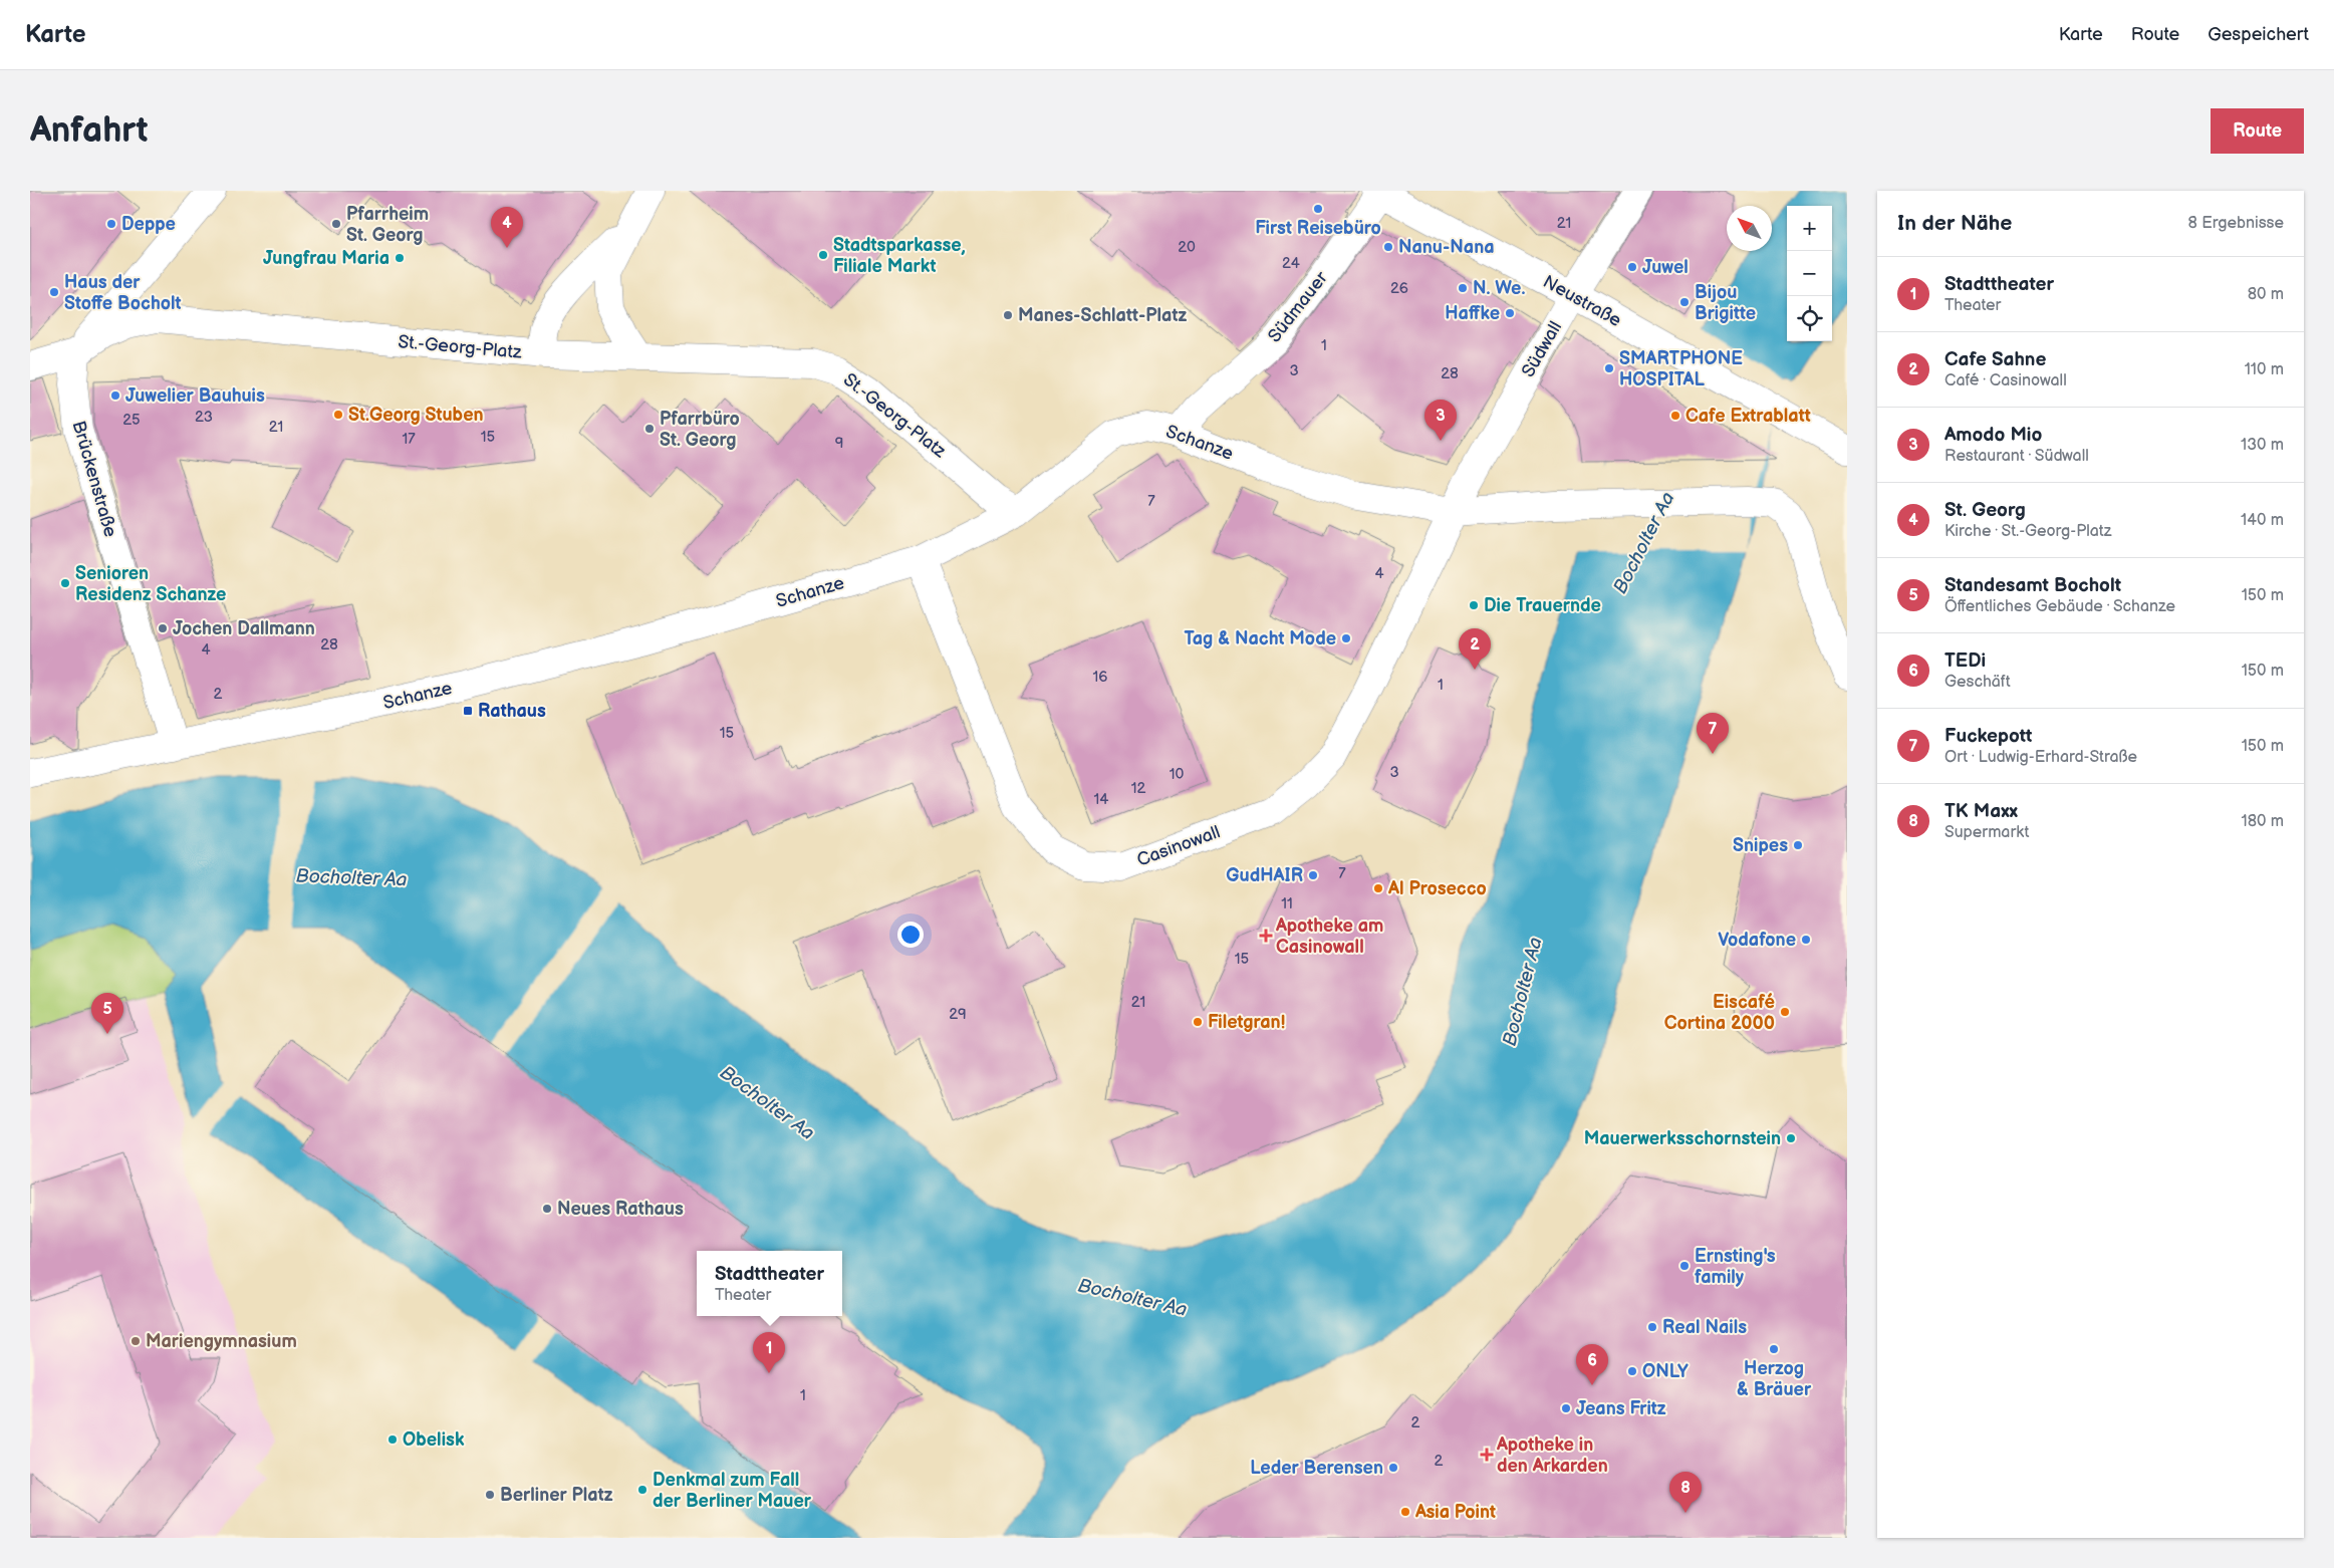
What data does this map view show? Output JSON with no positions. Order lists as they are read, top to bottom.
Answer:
{
  "streets": {
    "street": [
      "Neustraße",
      "Südmauer",
      "St.-Georg-Platz",
      "Südwall",
      "Schanze",
      "Brückenstraße",
      "Casinowall"
    ]
  },
  "crossings": [
    ["Neustraße", "Südmauer"],
    ["Neustraße", "Südwall"],
    ["Südmauer", "Schanze"],
    ["St.-Georg-Platz", "Schanze"],
    ["St.-Georg-Platz", "Brückenstraße"],
    ["Südwall", "Schanze"],
    ["Südwall", "Casinowall"],
    ["Schanze", "Brückenstraße"],
    ["Schanze", "Casinowall"]
  ],
  "water": ["Bocholter Aa"],
  "places": {
    "other": [
      "First Reisebüro",
      "Deppe",
      "Pfarrheim St. Georg",
      "Nanu-Nana",
      "Stadtsparkasse, Filiale Markt",
      "Jungfrau Maria",
      "Juwel",
      "N. We.",
      "Haus der Stoffe Bocholt",
      "Bijou Brigitte",
      "Haffke",
      "Manes-Schlatt-Platz",
      "SMARTPHONE HOSPITAL",
      "Juwelier Bauhuis",
      "St.Georg Stuben",
      "Cafe Extrablatt",
      "Pfarrbüro St. Georg",
      "Senioren Residenz Schanze",
      "Die Trauernde",
      "Jochen Dallmann",
      "Tag & Nacht Mode",
      "Snipes",
      "GudHAIR",
      "Al Prosecco",
      "Vodafone",
      "Eiscafé Cortina 2000",
      "Filetgran!",
      "Mauerwerksschornstein",
      "Neues Rathaus",
      "Ernsting's family",
      "Real Nails",
      "Mariengymnasium",
      "Herzog & Bräuer",
      "ONLY",
      "Jeans Fritz",
      "Obelisk",
      "Leder Berensen",
      "Denkmal zum Fall der Berliner Mauer",
      "Berliner Platz",
      "Asia Point"
    ],
    "transit": ["Rathaus"],
    "health": ["Apotheke am Casinowall", "Apotheke in den Arkarden"]
  },
  "house_numbers": [
    "21",
    "20",
    "24",
    "26",
    "1",
    "3",
    "28",
    "23",
    "25",
    "21",
    "15",
    "17",
    "9",
    "7",
    "4",
    "28",
    "4",
    "16",
    "1",
    "2",
    "15",
    "3",
    "10",
    "12",
    "14",
    "7",
    "11",
    "15",
    "21",
    "29",
    "1",
    "2",
    "2"
  ],
  "north": "top left",
  "page": {
    "header": "Karte",
    "nav": ["Karte", "Route", "Gespeichert"],
    "buttons": "Route",
    "title": "Anfahrt",
    "heading": ["In der Nähe", "8 Ergebnisse"],
    "map_buttons": ["+", "−"],
    "pins": [
      "4",
      "3",
      "2",
      "7",
      "5",
      "1",
      "6",
      "8"
    ],
    "list": [
      {
        "mark": "1",
        "name": "Stadttheater",
        "note": "Theater",
        "value": "80 m"
      },
      {
        "mark": "2",
        "name": "Cafe Sahne",
        "note": "Café · Casinowall",
        "value": "110 m"
      },
      {
        "mark": "3",
        "name": "Amodo Mio",
        "note": "Restaurant · Südwall",
        "value": "130 m"
      },
      {
        "mark": "4",
        "name": "St. Georg",
        "note": "Kirche · St.-Georg-Platz",
        "value": "140 m"
      },
      {
        "mark": "5",
        "name": "Standesamt Bocholt",
        "note": "Öffentliches Gebäude · Schanze",
        "value": "150 m"
      },
      {
        "mark": "6",
        "name": "TEDi",
        "note": "Geschäft",
        "value": "150 m"
      },
      {
        "mark": "7",
        "name": "Fuckepott",
        "note": "Ort · Ludwig-Erhard-Straße",
        "value": "150 m"
      },
      {
        "mark": "8",
        "name": "TK Maxx",
        "note": "Supermarkt",
        "value": "180 m"
      }
    ],
    "popup": ["Stadttheater", "Theater"]
  }
}
